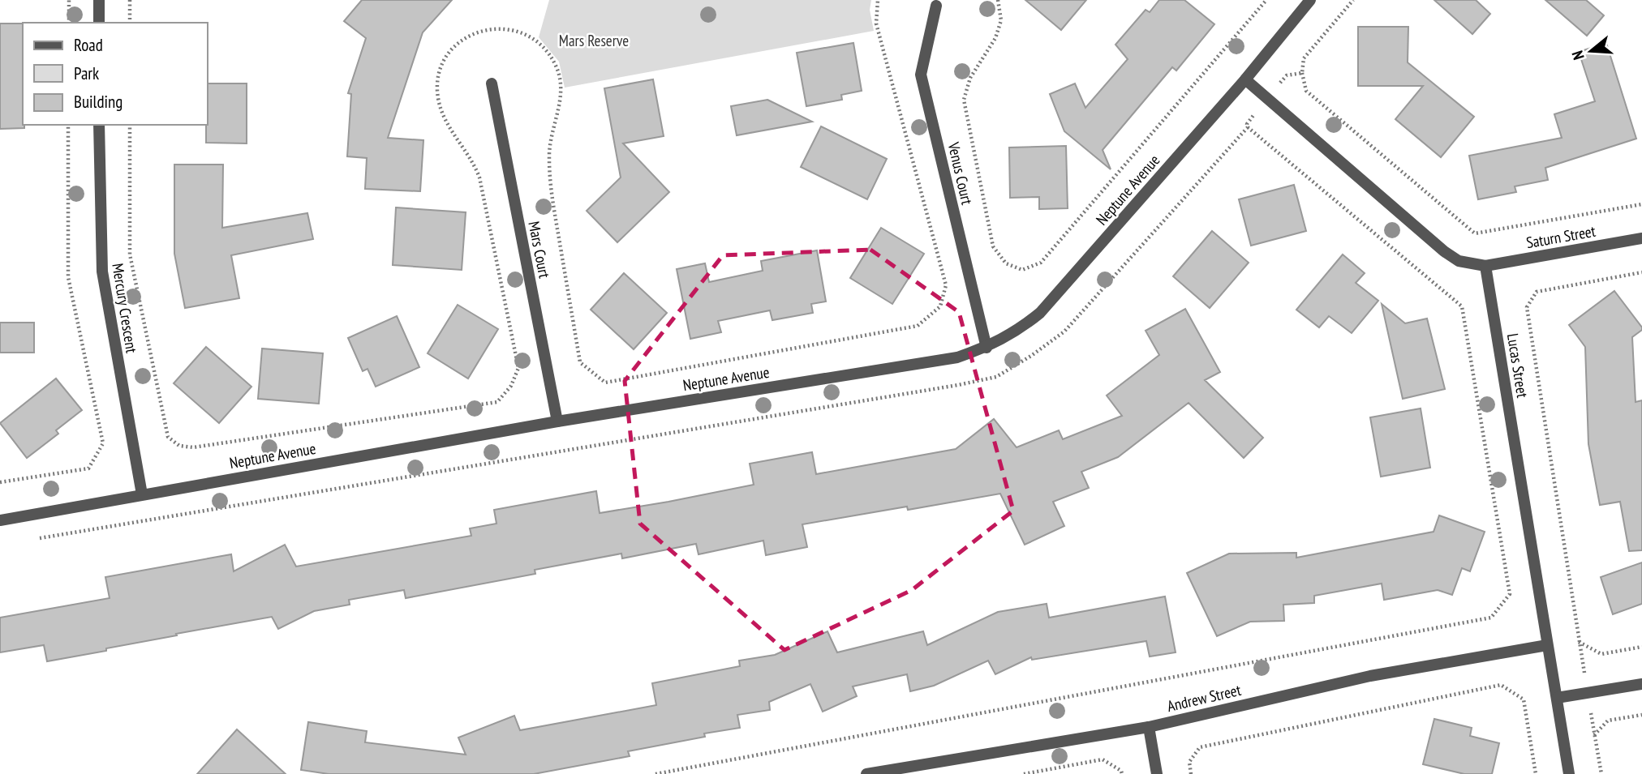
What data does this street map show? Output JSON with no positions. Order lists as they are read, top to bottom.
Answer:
{
  "streets": {
    "street": [
      "Venus Court",
      "Neptune Avenue",
      "Saturn Street",
      "Mars Court",
      "Mercury Crescent",
      "Lucas Street",
      "Andrew Street"
    ]
  },
  "crossings": [
    ["Venus Court", "Neptune Avenue"],
    ["Neptune Avenue", "Mars Court"],
    ["Neptune Avenue", "Mercury Crescent"],
    ["Saturn Street", "Lucas Street"],
    ["Lucas Street", "Andrew Street"]
  ],
  "parks": ["Mars Reserve"],
  "legend": ["Road", "Park", "Building"],
  "north": "left"
}
